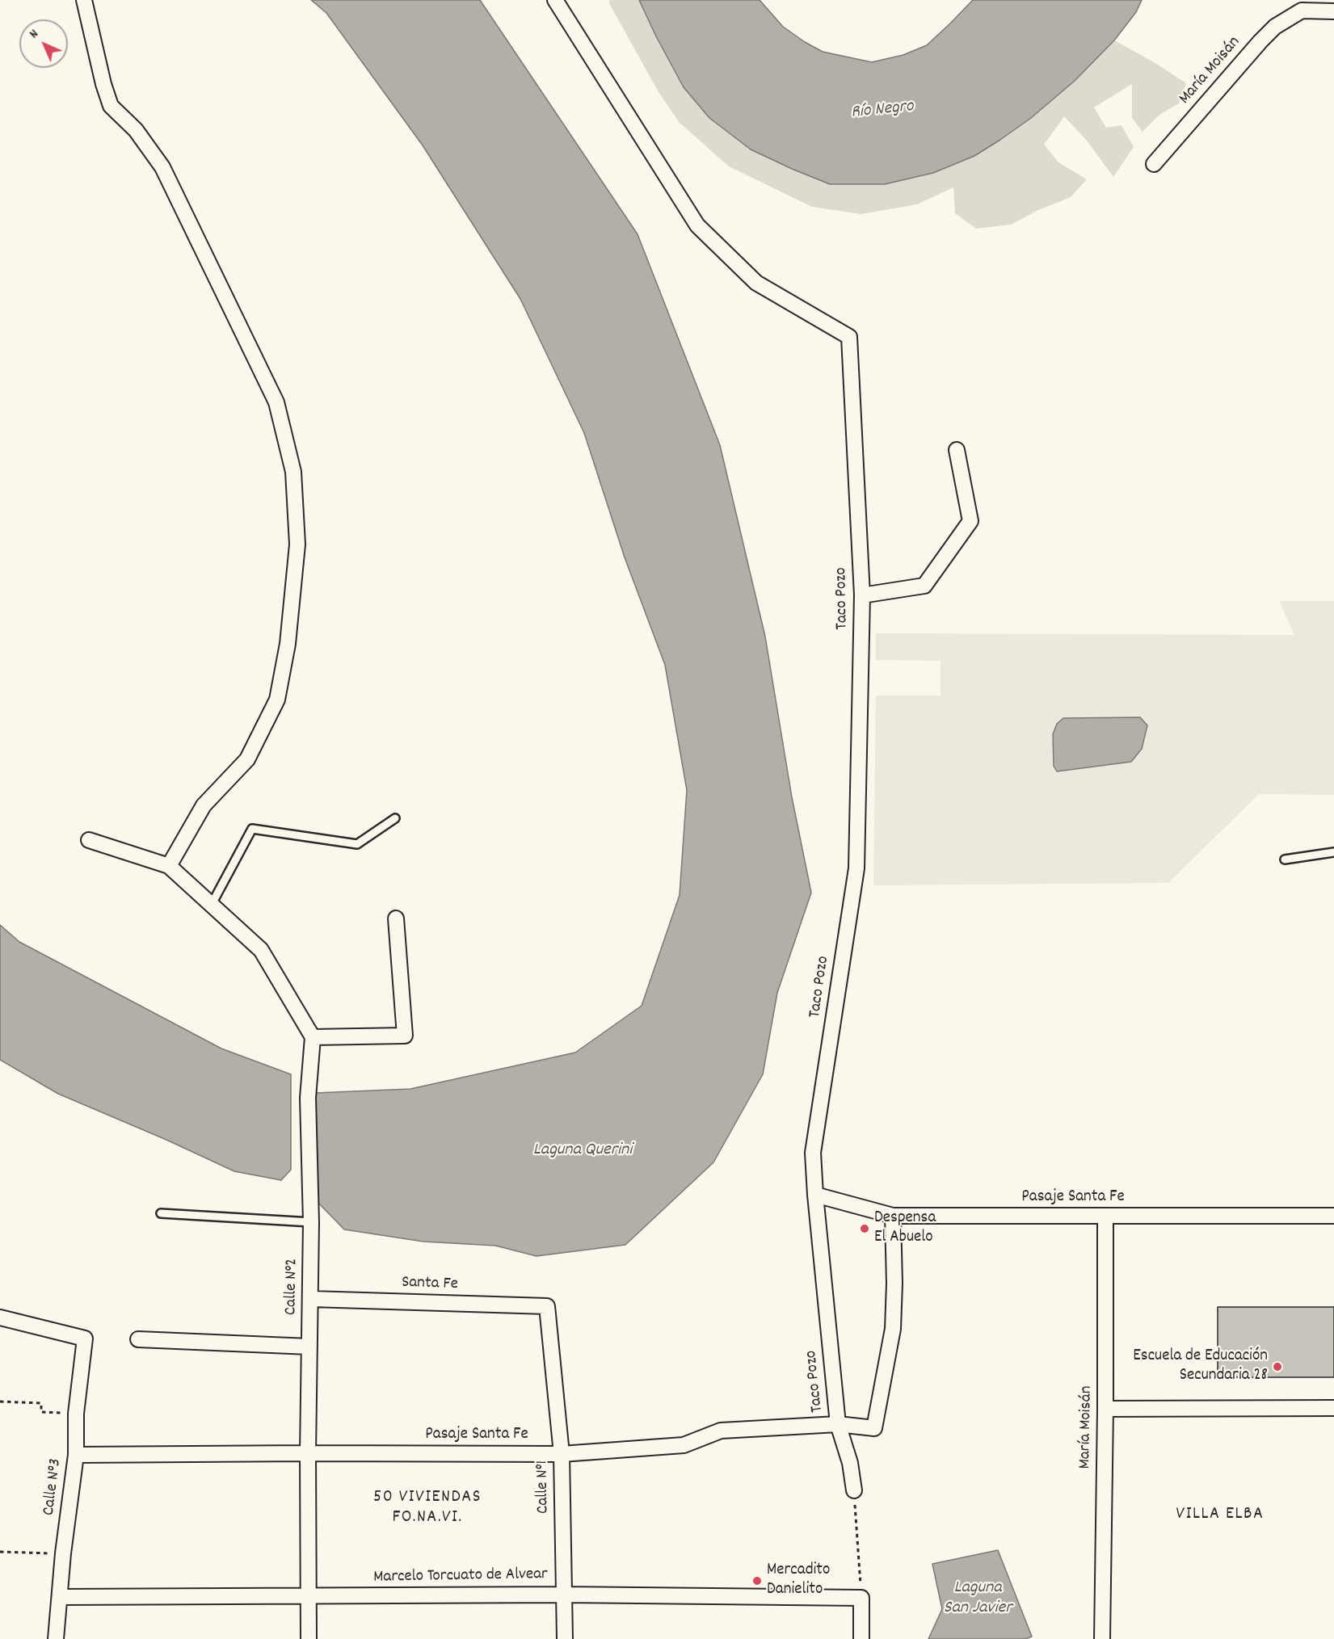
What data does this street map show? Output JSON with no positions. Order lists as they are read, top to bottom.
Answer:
{
  "streets": {
    "street": [
      "María Moisán",
      "Taco Pozo",
      "Pasaje Santa Fe",
      "Santa Fe",
      "Calle N°2",
      "Calle N°3",
      "Calle N°1",
      "Marcelo Torcuato de Alvear"
    ]
  },
  "crossings": [
    ["María Moisán", "Pasaje Santa Fe"],
    ["Taco Pozo", "Pasaje Santa Fe"],
    ["Pasaje Santa Fe", "Calle N°2"],
    ["Pasaje Santa Fe", "Calle N°3"],
    ["Pasaje Santa Fe", "Calle N°1"],
    ["Santa Fe", "Calle N°2"],
    ["Santa Fe", "Calle N°1"],
    ["Calle N°2", "Marcelo Torcuato de Alvear"],
    ["Calle N°3", "Marcelo Torcuato de Alvear"],
    ["Calle N°1", "Marcelo Torcuato de Alvear"]
  ],
  "districts": ["50 VIVIENDAS FO.NA.VI.", "VILLA ELBA"],
  "water": ["Río Negro", "Laguna Querini", "Laguna San Javier"],
  "places": ["Despensa El Abuelo", "Escuela de Educación Secundaria 28", "Mercadito Danielito"],
  "north": "top left"
}
